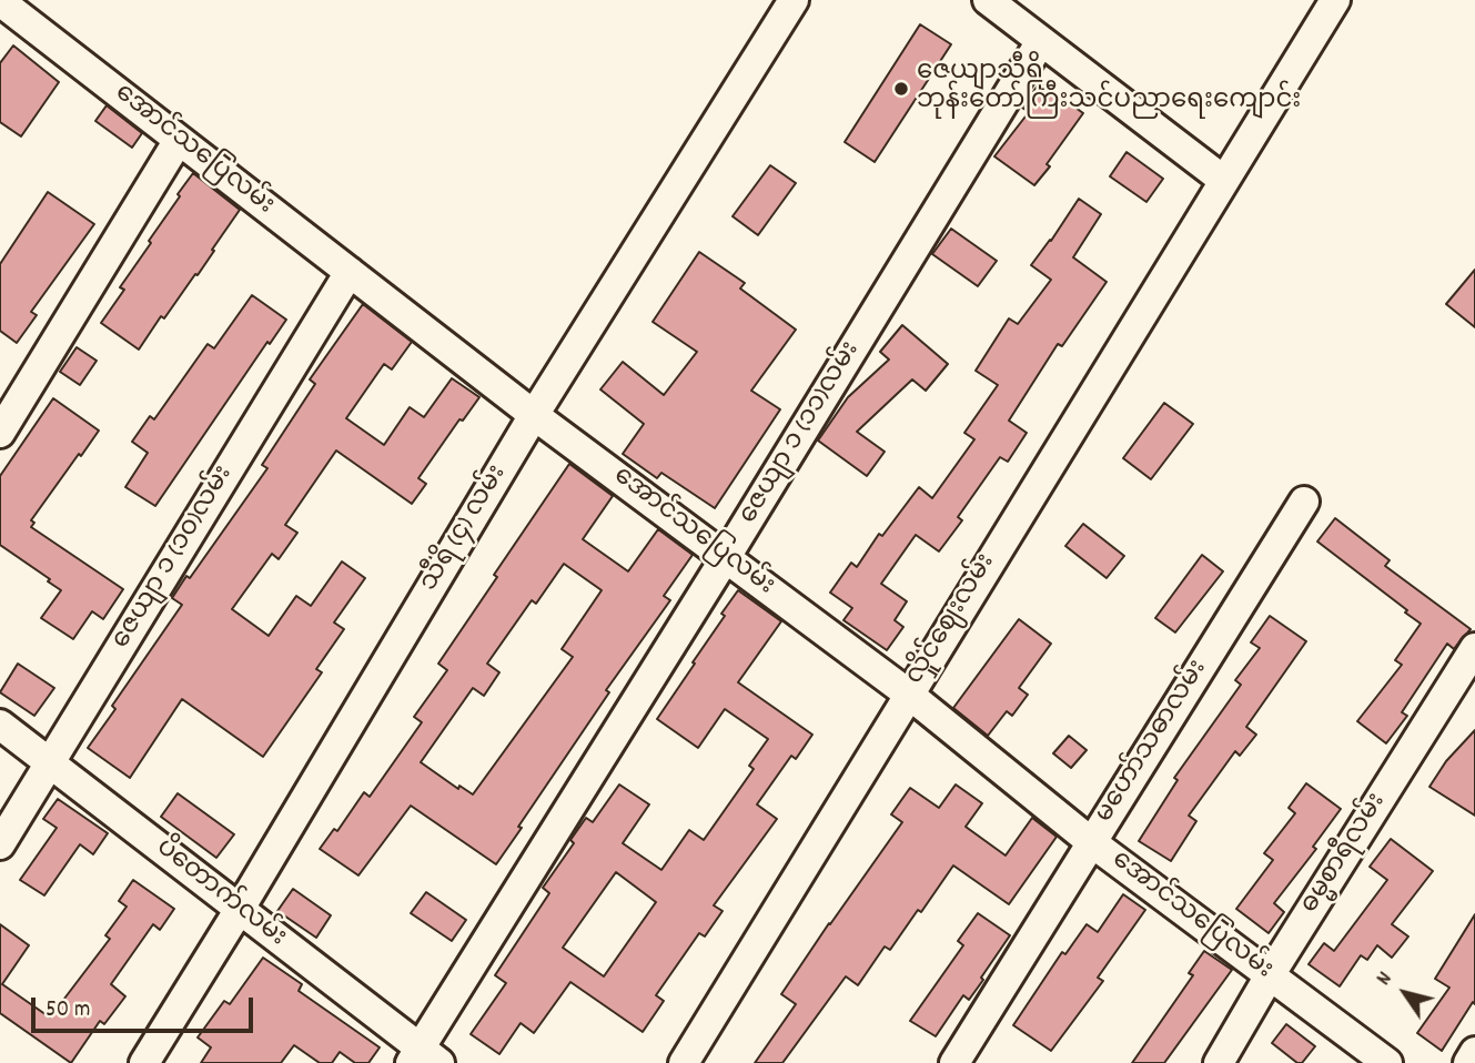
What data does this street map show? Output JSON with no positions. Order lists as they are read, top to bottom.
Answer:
{
  "streets": {
    "street": [
      "အောင်သပြေလမ်း",
      "ဇေယျာ ၁ (၁၁)လမ်း",
      "သီရိ (၄) လမ်း",
      "ဇေယျာ ၁ (၁၀)လမ်း",
      "လှိုင်ဈေးလမ်း",
      "မဟော်သဓာလမ်း",
      "ဓမ္မစာရီလမ်း",
      "ပိတောက်လမ်း"
    ]
  },
  "crossings": [
    ["အောင်သပြေလမ်း", "ဇေယျာ ၁ (၁၁)လမ်း"],
    ["အောင်သပြေလမ်း", "သီရိ (၄) လမ်း"],
    ["အောင်သပြေလမ်း", "ဇေယျာ ၁ (၁၀)လမ်း"],
    ["အောင်သပြေလမ်း", "လှိုင်ဈေးလမ်း"],
    ["အောင်သပြေလမ်း", "မဟော်သဓာလမ်း"],
    ["အောင်သပြေလမ်း", "ဓမ္မစာရီလမ်း"],
    ["ဇေယျာ ၁ (၁၁)လမ်း", "ပိတောက်လမ်း"],
    ["သီရိ (၄) လမ်း", "ပိတောက်လမ်း"],
    ["ဇေယျာ ၁ (၁၀)လမ်း", "ပိတောက်လမ်း"]
  ],
  "places": ["ဇေယျာသီရိ ဘုန်းတော်ကြီးသင်ပညာရေးကျောင်း"],
  "scale_bar": "50 m",
  "north": "top left"
}
